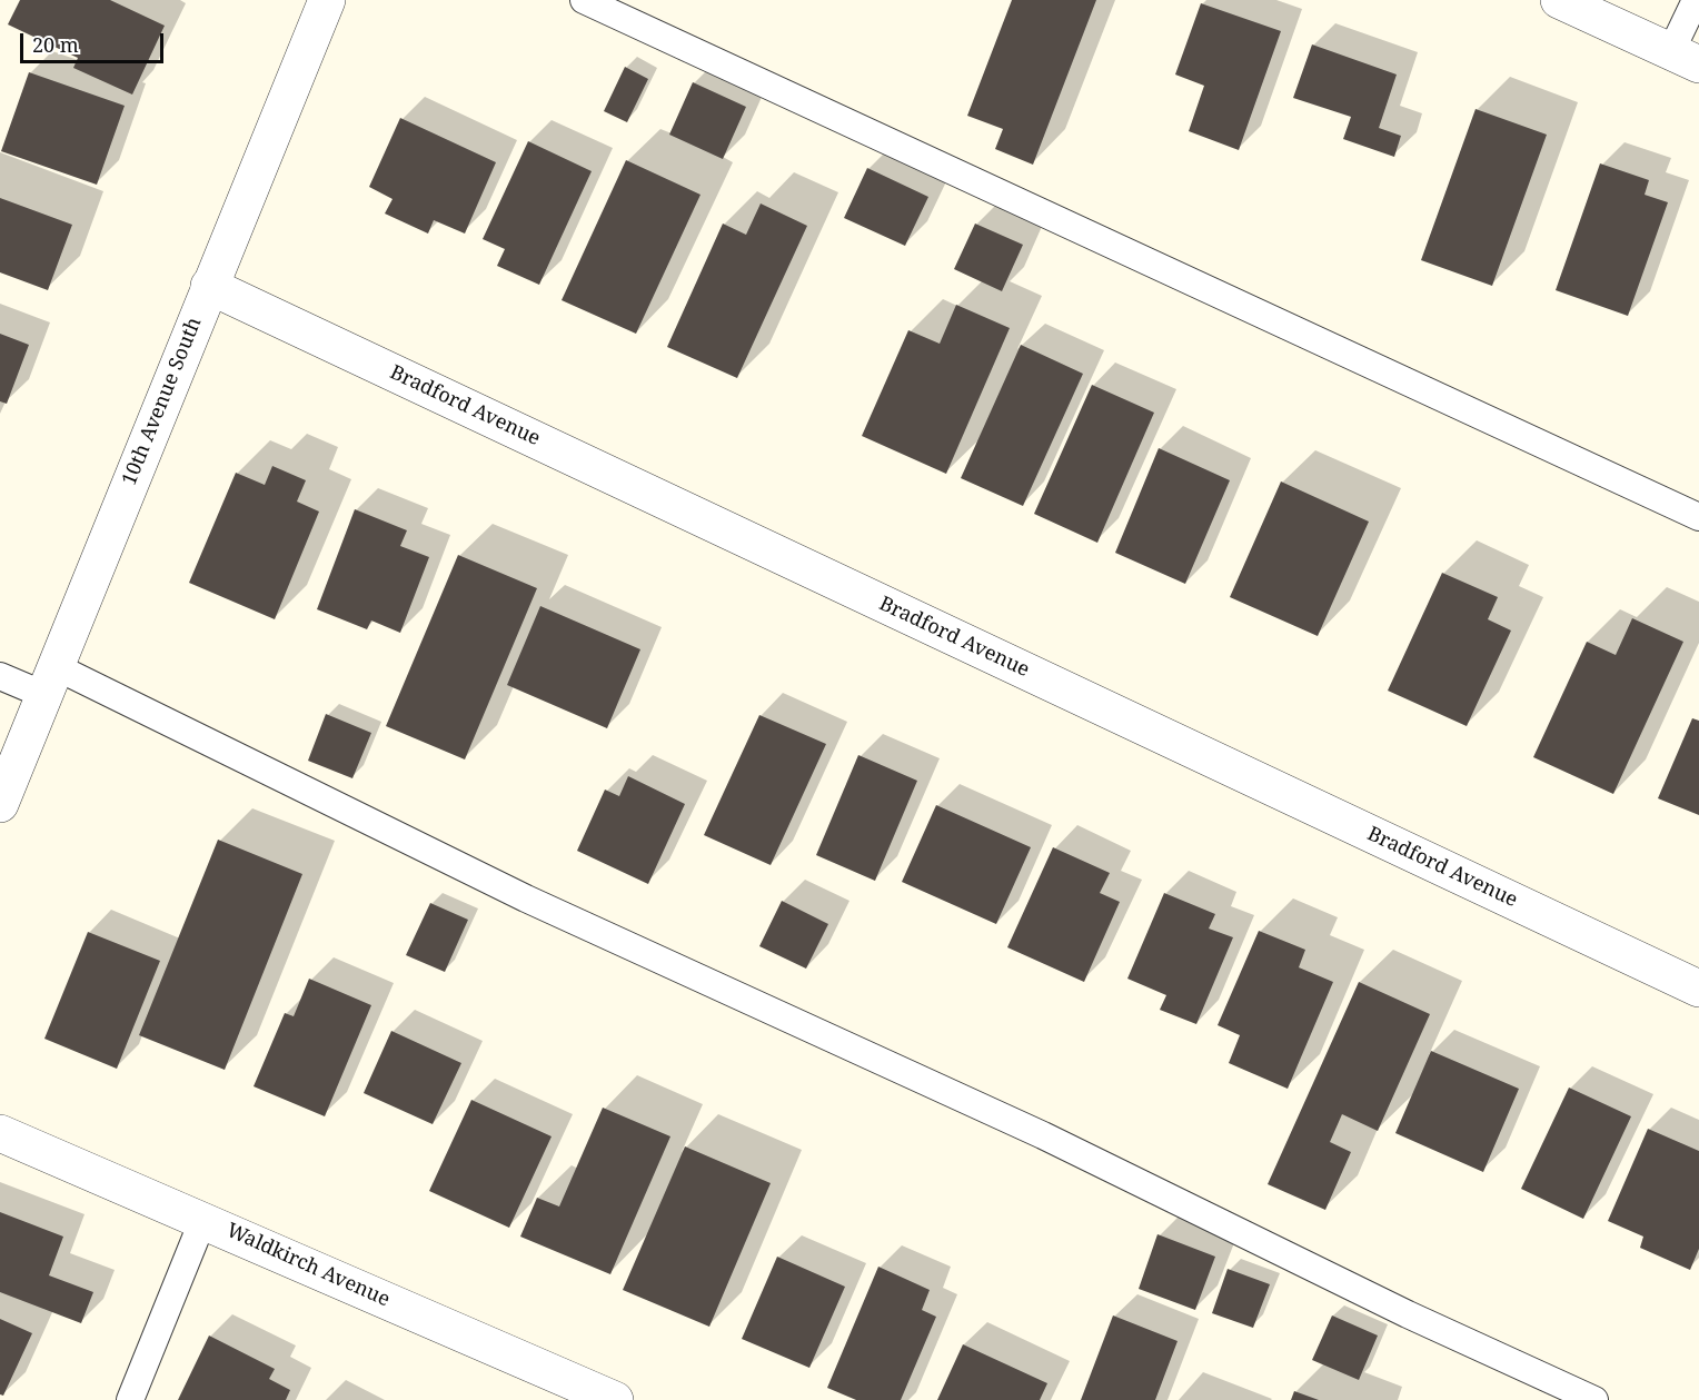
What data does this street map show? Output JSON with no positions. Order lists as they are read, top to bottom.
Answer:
{
  "streets": {
    "street": ["10th Avenue South", "Bradford Avenue", "Waldkirch Avenue"]
  },
  "crossings": [
    ["10th Avenue South", "Bradford Avenue"]
  ],
  "scale_bar": "20 m"
}
